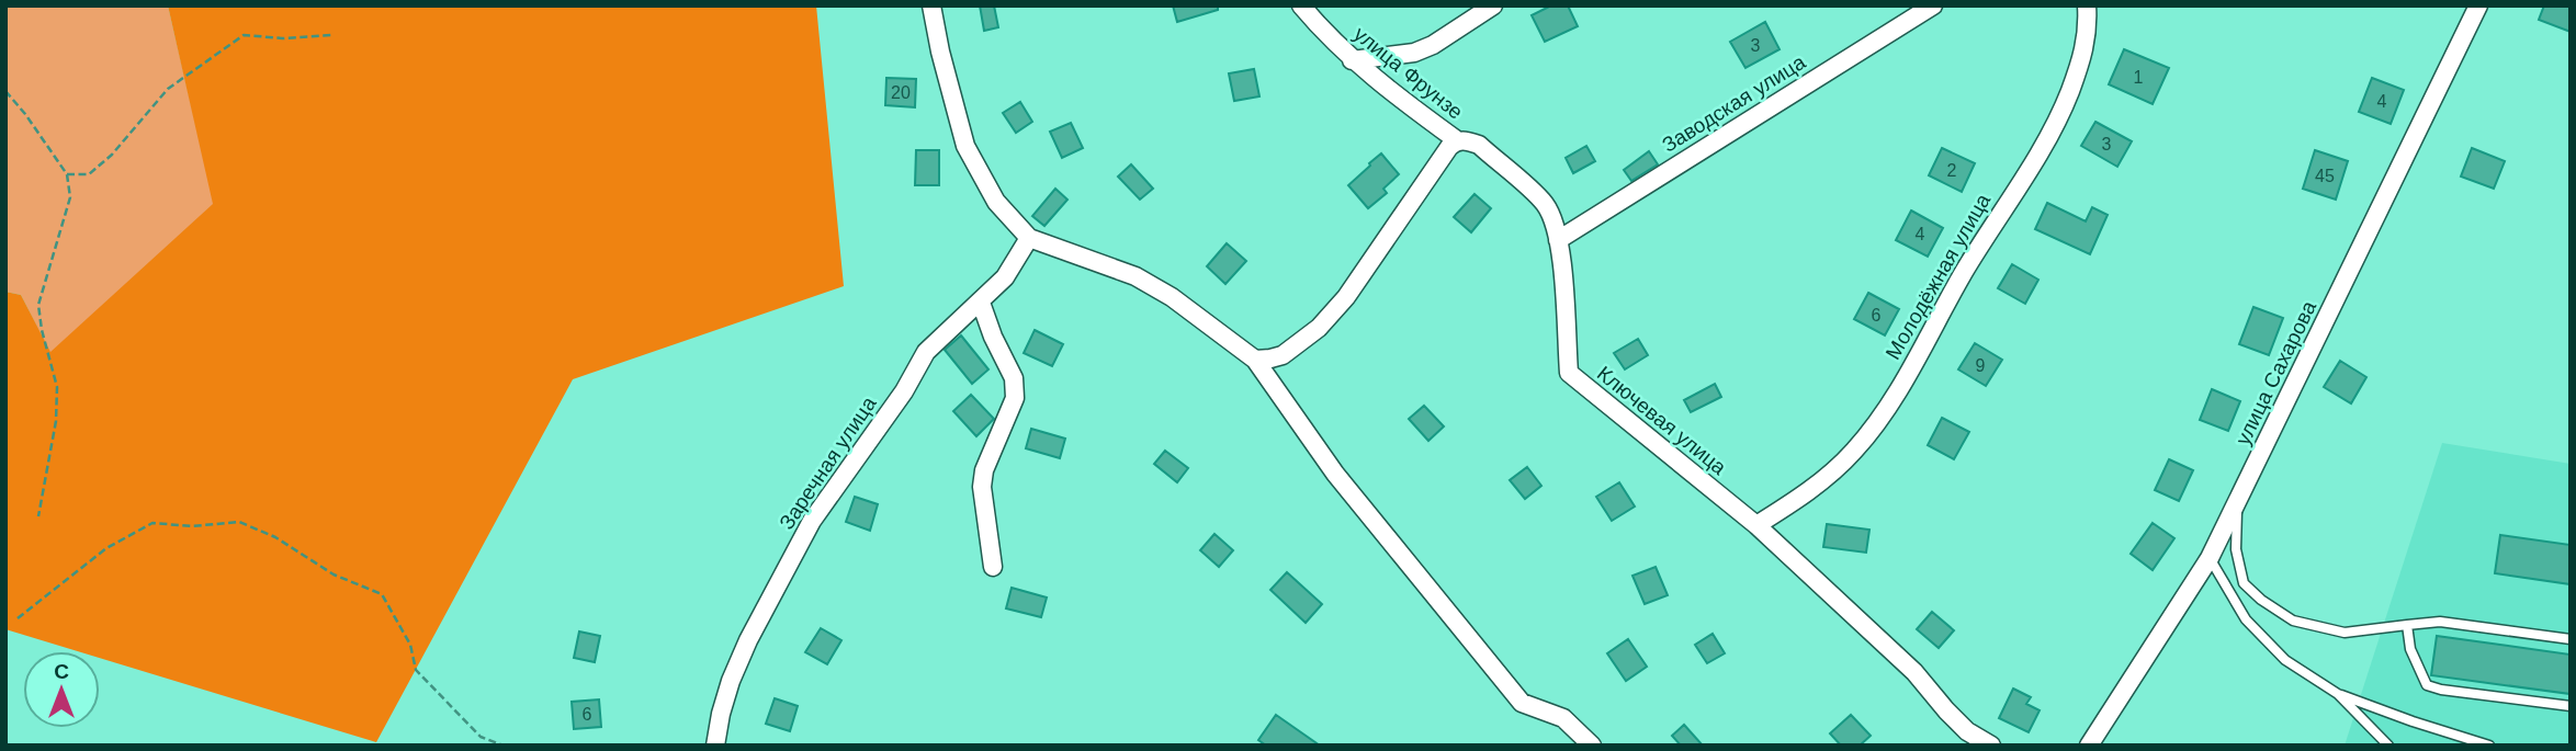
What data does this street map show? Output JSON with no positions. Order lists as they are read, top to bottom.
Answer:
{
  "streets": {
    "street": [
      "улица Фрунзе",
      "Заводская улица",
      "Молодёжная улица",
      "улица Сахарова",
      "Ключевая улица",
      "Заречная улица"
    ]
  },
  "crossings": [
    ["улица Фрунзе", "Ключевая улица"],
    ["Заводская улица", "Ключевая улица"],
    ["Молодёжная улица", "Ключевая улица"]
  ],
  "house_numbers": [
    "3",
    "1",
    "20",
    "4",
    "3",
    "2",
    "45",
    "4",
    "6",
    "9",
    "6"
  ],
  "north": "top"
}
